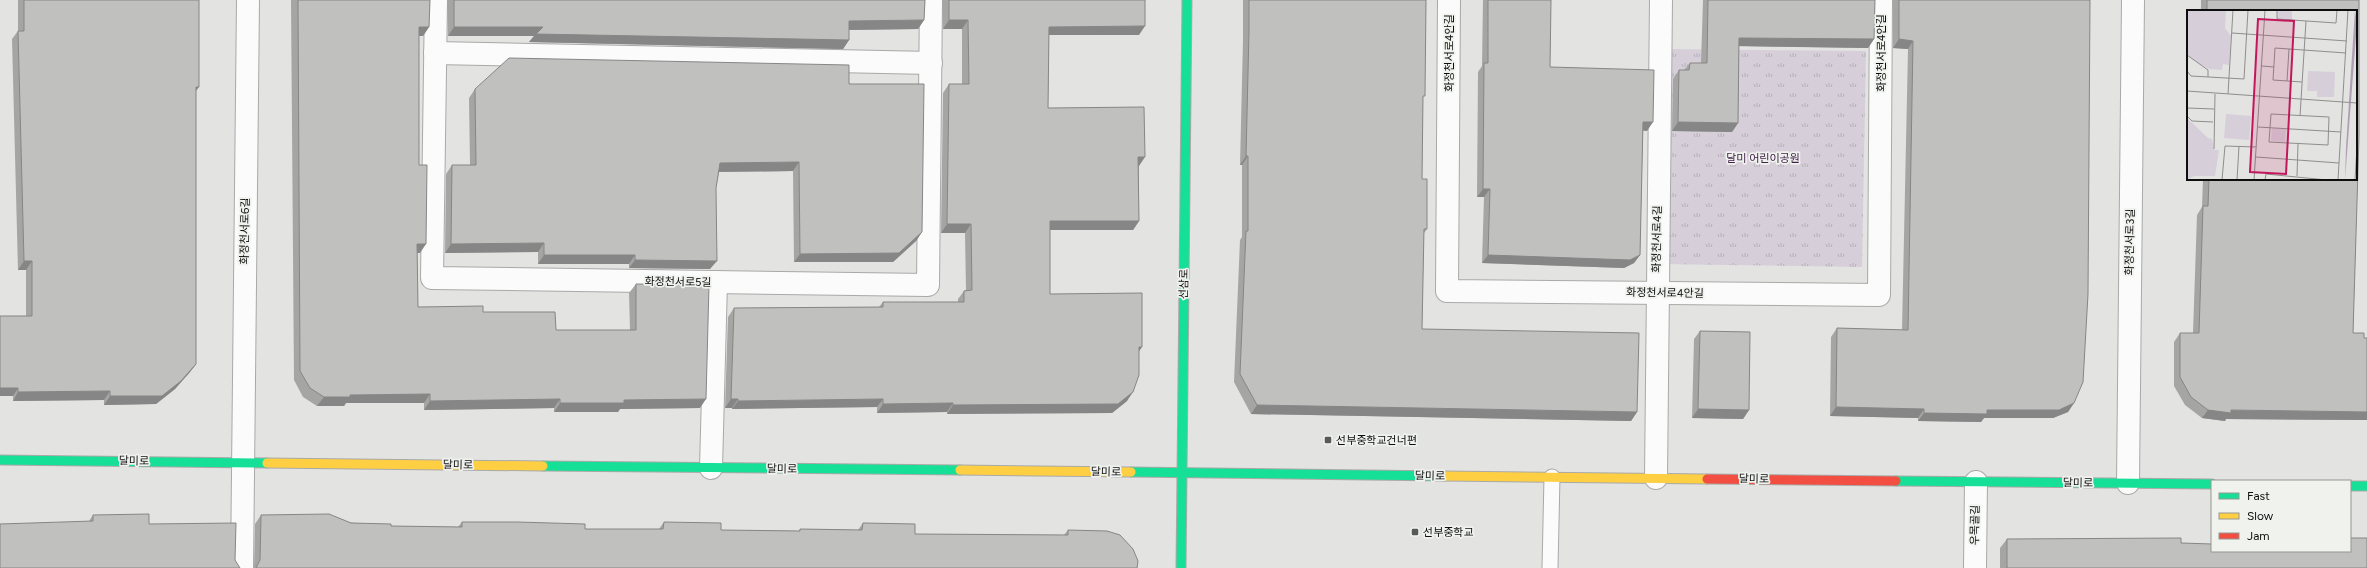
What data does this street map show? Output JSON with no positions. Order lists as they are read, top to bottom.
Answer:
{
  "streets": {
    "street": [
      "화정천서로4안길",
      "화정천서로6길",
      "화정천서로4길",
      "화정천서로3길",
      "화정천서로5길",
      "선삼로",
      "달미로",
      "우목골길"
    ]
  },
  "crossings": [
    ["화정천서로4안길", "화정천서로4길"],
    ["화정천서로6길", "달미로"],
    ["화정천서로4길", "달미로"],
    ["화정천서로3길", "달미로"],
    ["선삼로", "달미로"],
    ["달미로", "우목골길"]
  ],
  "parks": ["달미 어린이공원"],
  "places": {
    "transit": ["선부중학교건너편", "선부중학교"]
  },
  "legend": ["Fast", "Slow", "Jam"]
}
